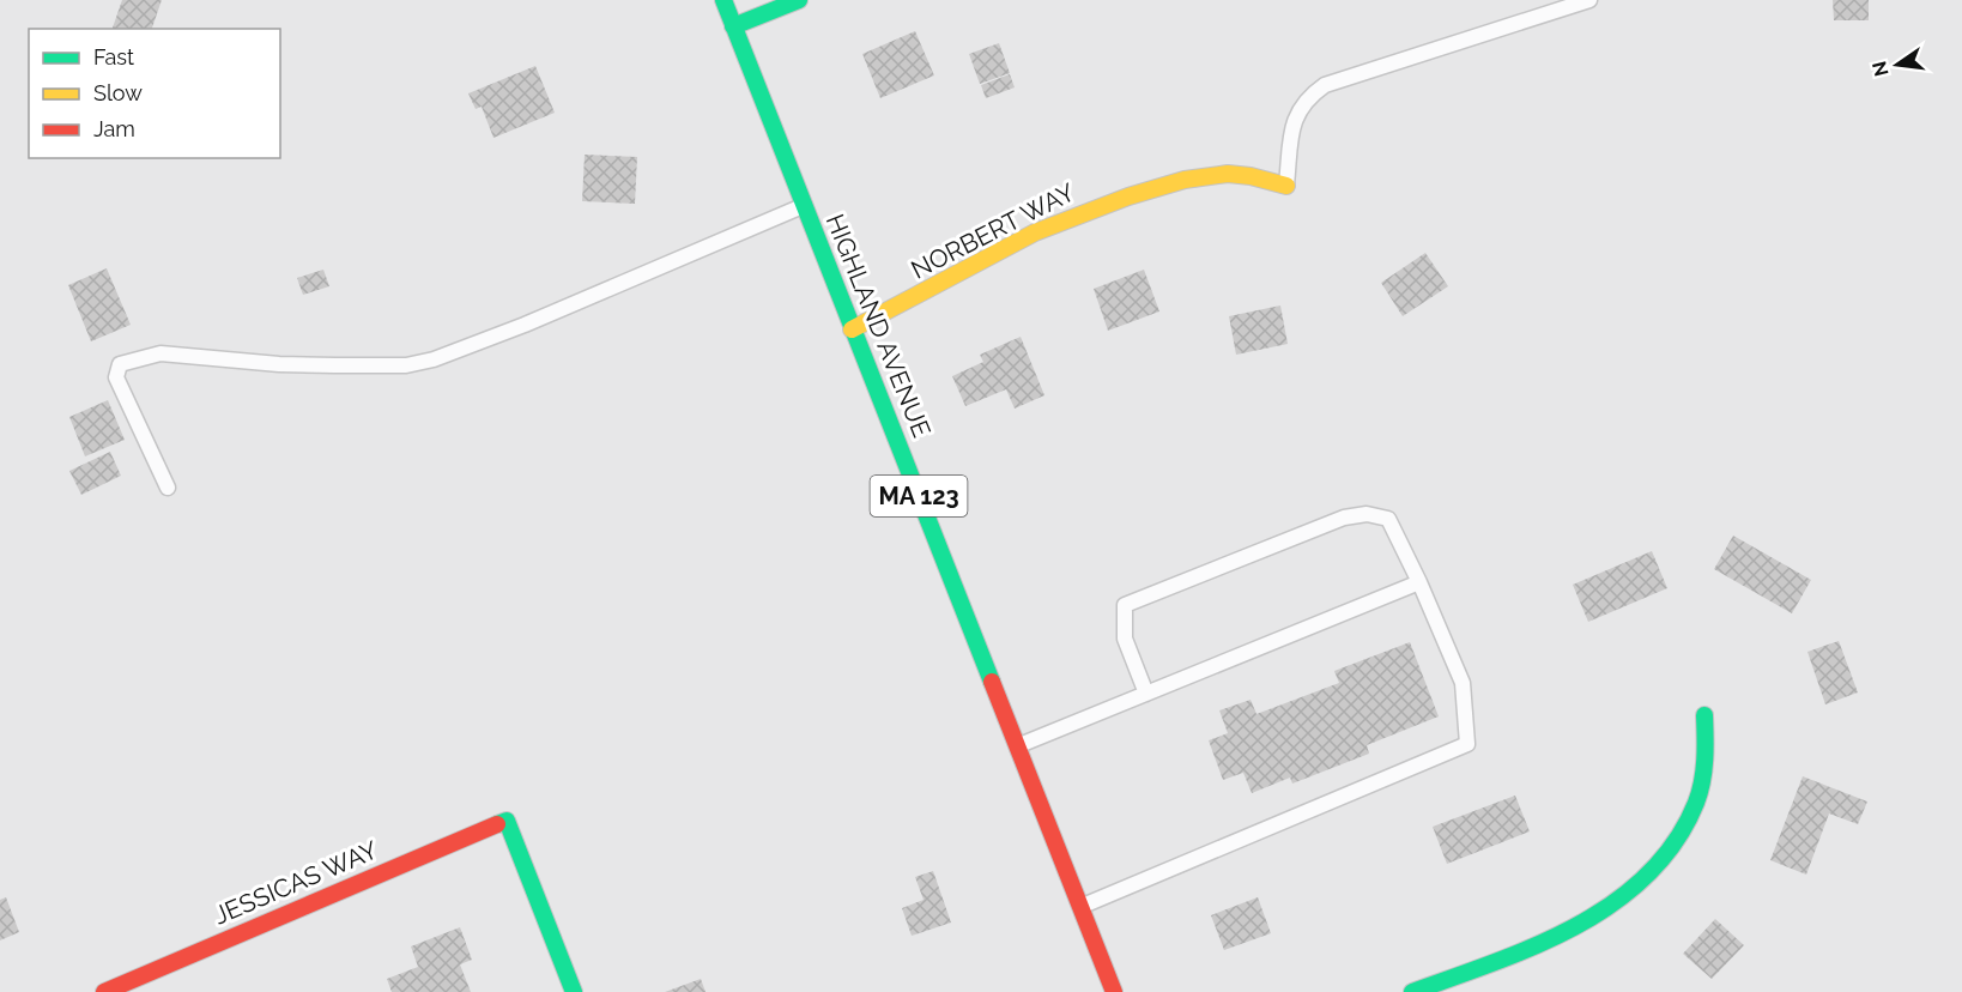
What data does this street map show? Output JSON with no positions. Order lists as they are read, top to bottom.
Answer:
{
  "streets": {
    "street": [
      "NORBERT WAY",
      "HIGHLAND AVENUE",
      "MA 123",
      "JESSICAS WAY"
    ]
  },
  "crossings": [
    ["NORBERT WAY", "HIGHLAND AVENUE"]
  ],
  "legend": ["Fast", "Slow", "Jam"],
  "north": "left"
}
